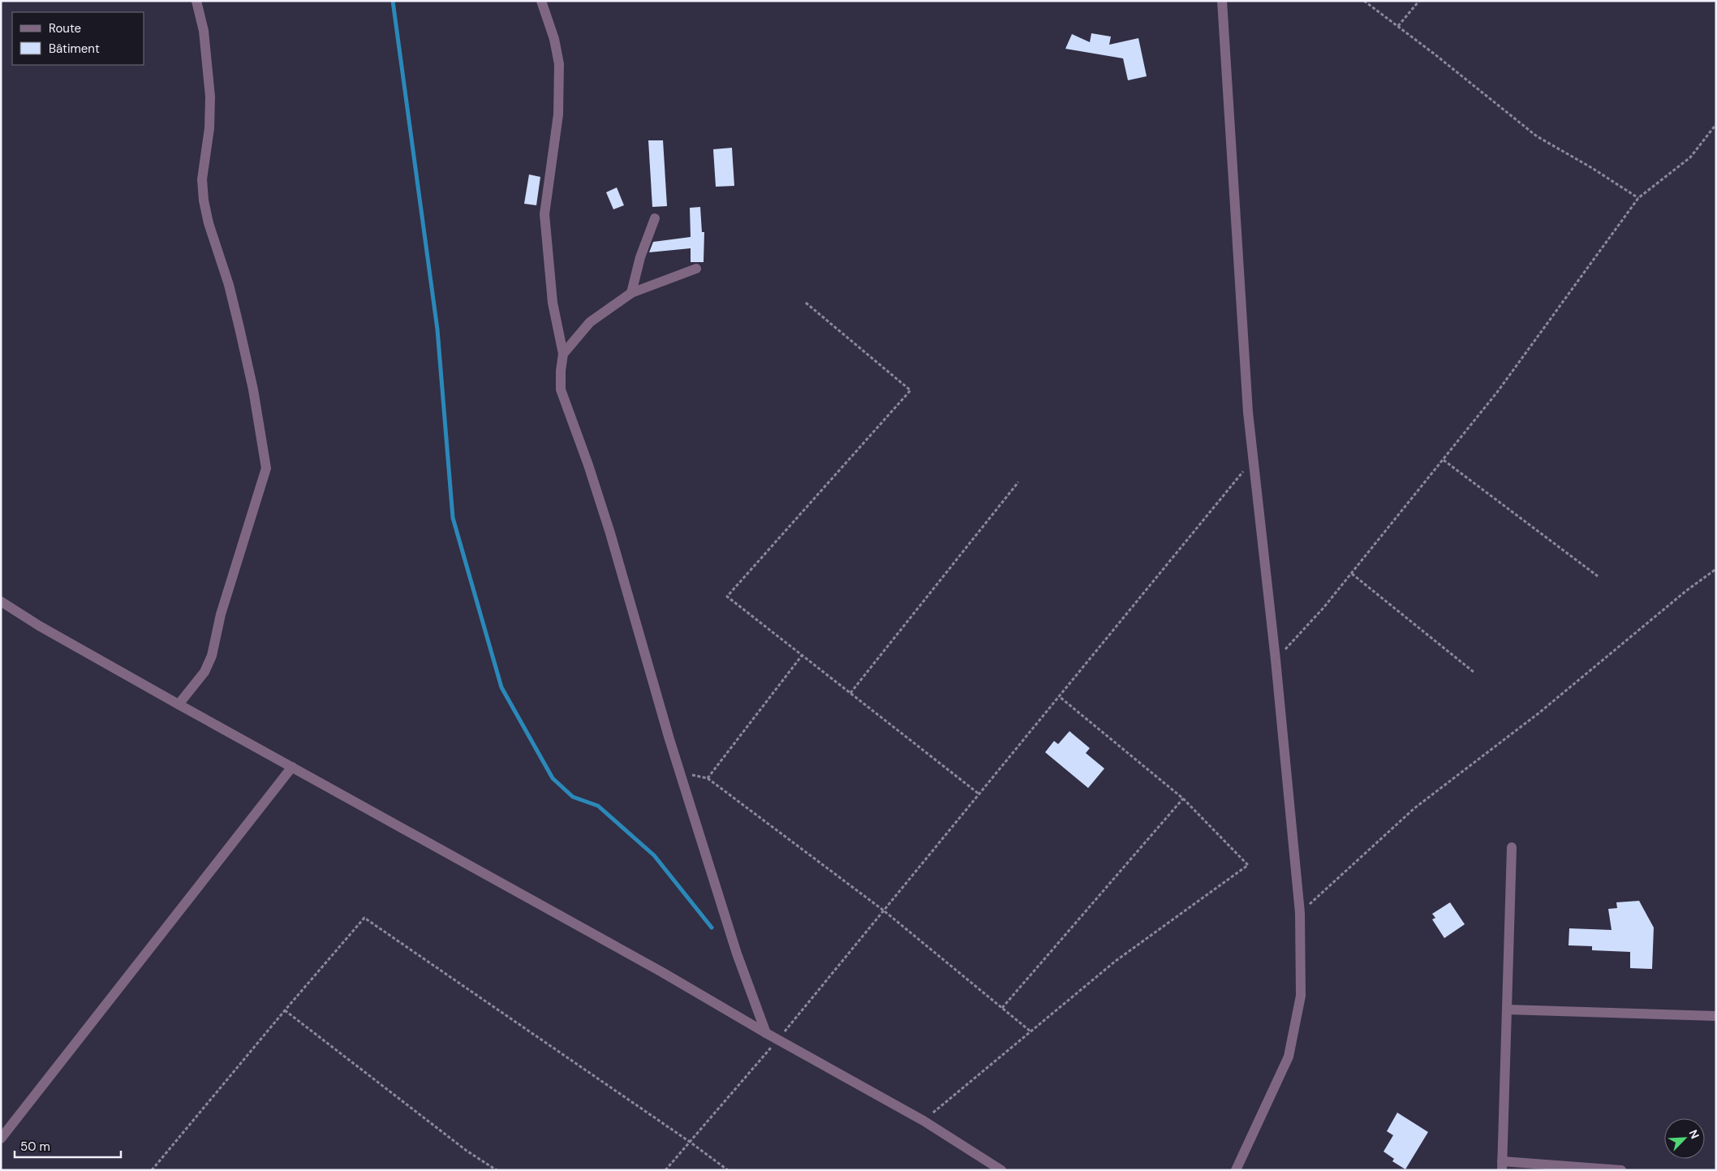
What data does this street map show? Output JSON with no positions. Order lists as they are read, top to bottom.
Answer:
{
  "legend": ["Route", "Bâtiment"],
  "scale_bar": "50 m",
  "north": "top right"
}
